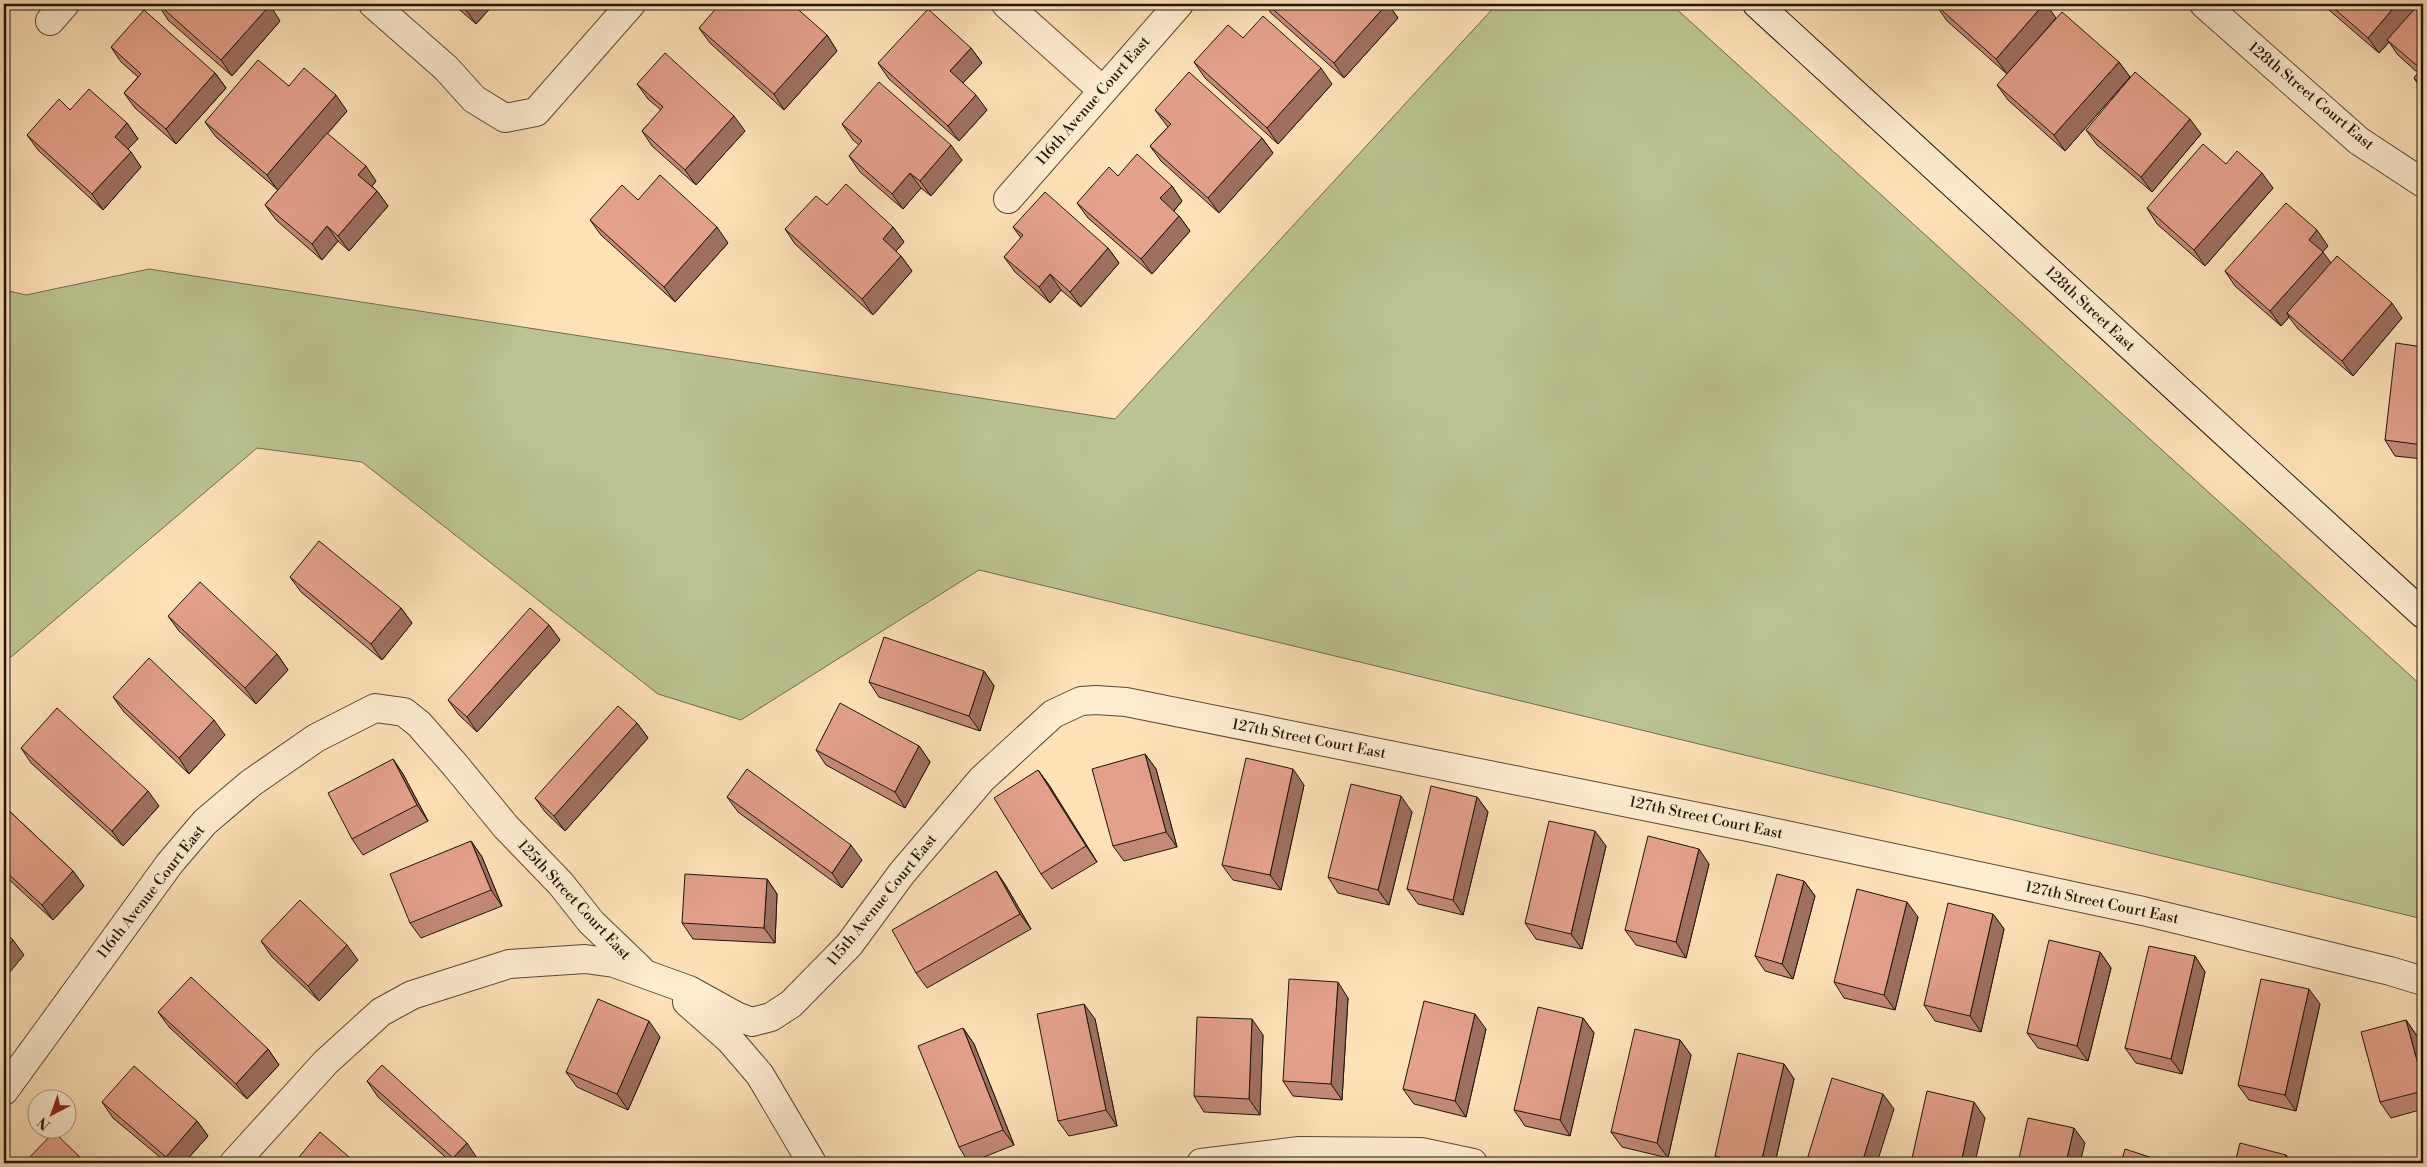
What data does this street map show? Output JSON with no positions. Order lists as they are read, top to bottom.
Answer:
{
  "streets": {
    "street": [
      "128th Street Court East",
      "116th Avenue Court East",
      "128th Street East",
      "127th Street Court East",
      "125th Street Court East",
      "115th Avenue Court East"
    ]
  },
  "crossings": [
    ["116th Avenue Court East", "125th Street Court East"],
    ["127th Street Court East", "115th Avenue Court East"],
    ["125th Street Court East", "115th Avenue Court East"]
  ],
  "north": "bottom left"
}
